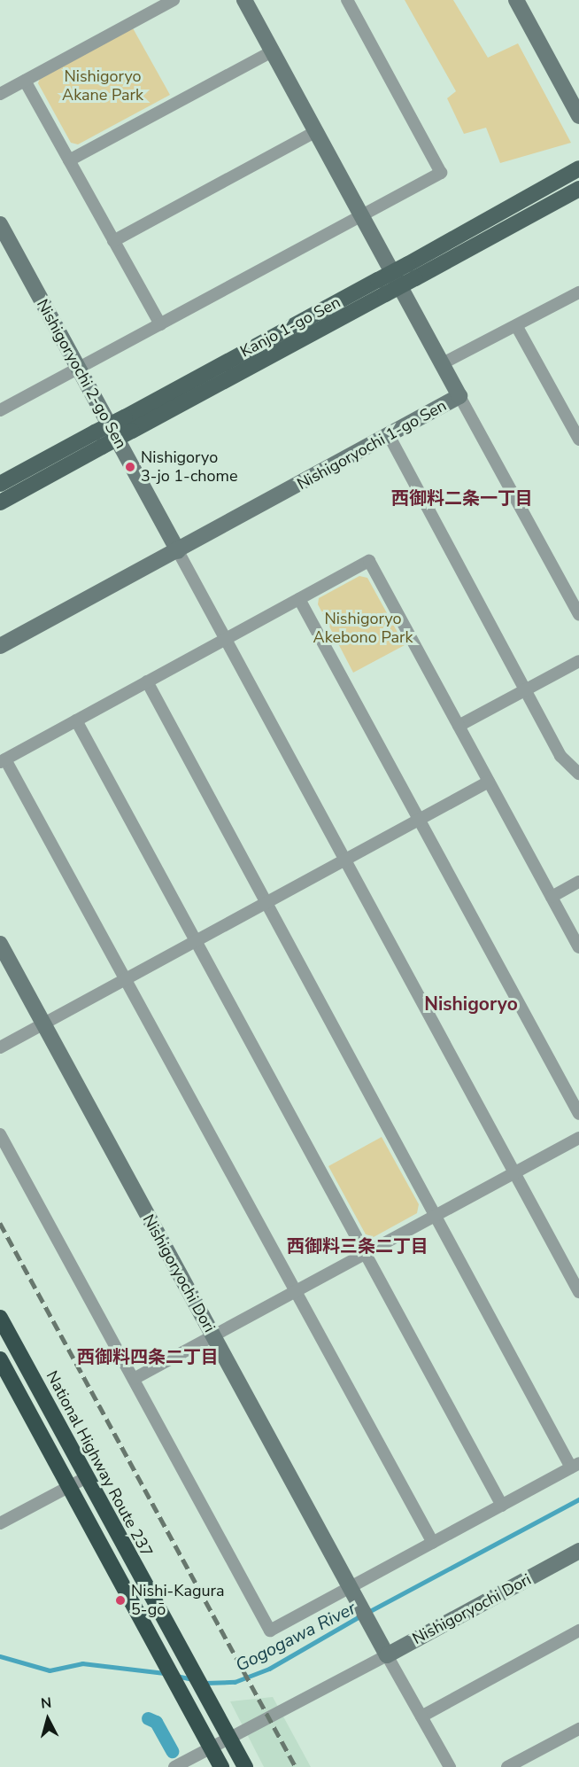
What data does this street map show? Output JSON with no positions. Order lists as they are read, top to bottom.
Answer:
{
  "streets": {
    "highway": ["National Highway Route 237"],
    "main road": ["Kanjo 1-go Sen"],
    "street": ["Nishigoryochi 2-go Sen", "Nishigoryochi 1-go Sen", "Nishigoryochi Dori"]
  },
  "crossings": [
    ["Nishigoryochi 2-go Sen", "Nishigoryochi 1-go Sen"]
  ],
  "districts": [
    "西御料二条一丁目",
    "Nishigoryo",
    "西御料三条二丁目",
    "西御料四条二丁目"
  ],
  "water": ["Gogogawa River"],
  "parks": ["Nishigoryo Akane Park", "Nishigoryo Akebono Park"],
  "places": ["Nishigoryo 3-jo 1-chome", "Nishi-Kagura 5-gō"],
  "north": "top"
}
